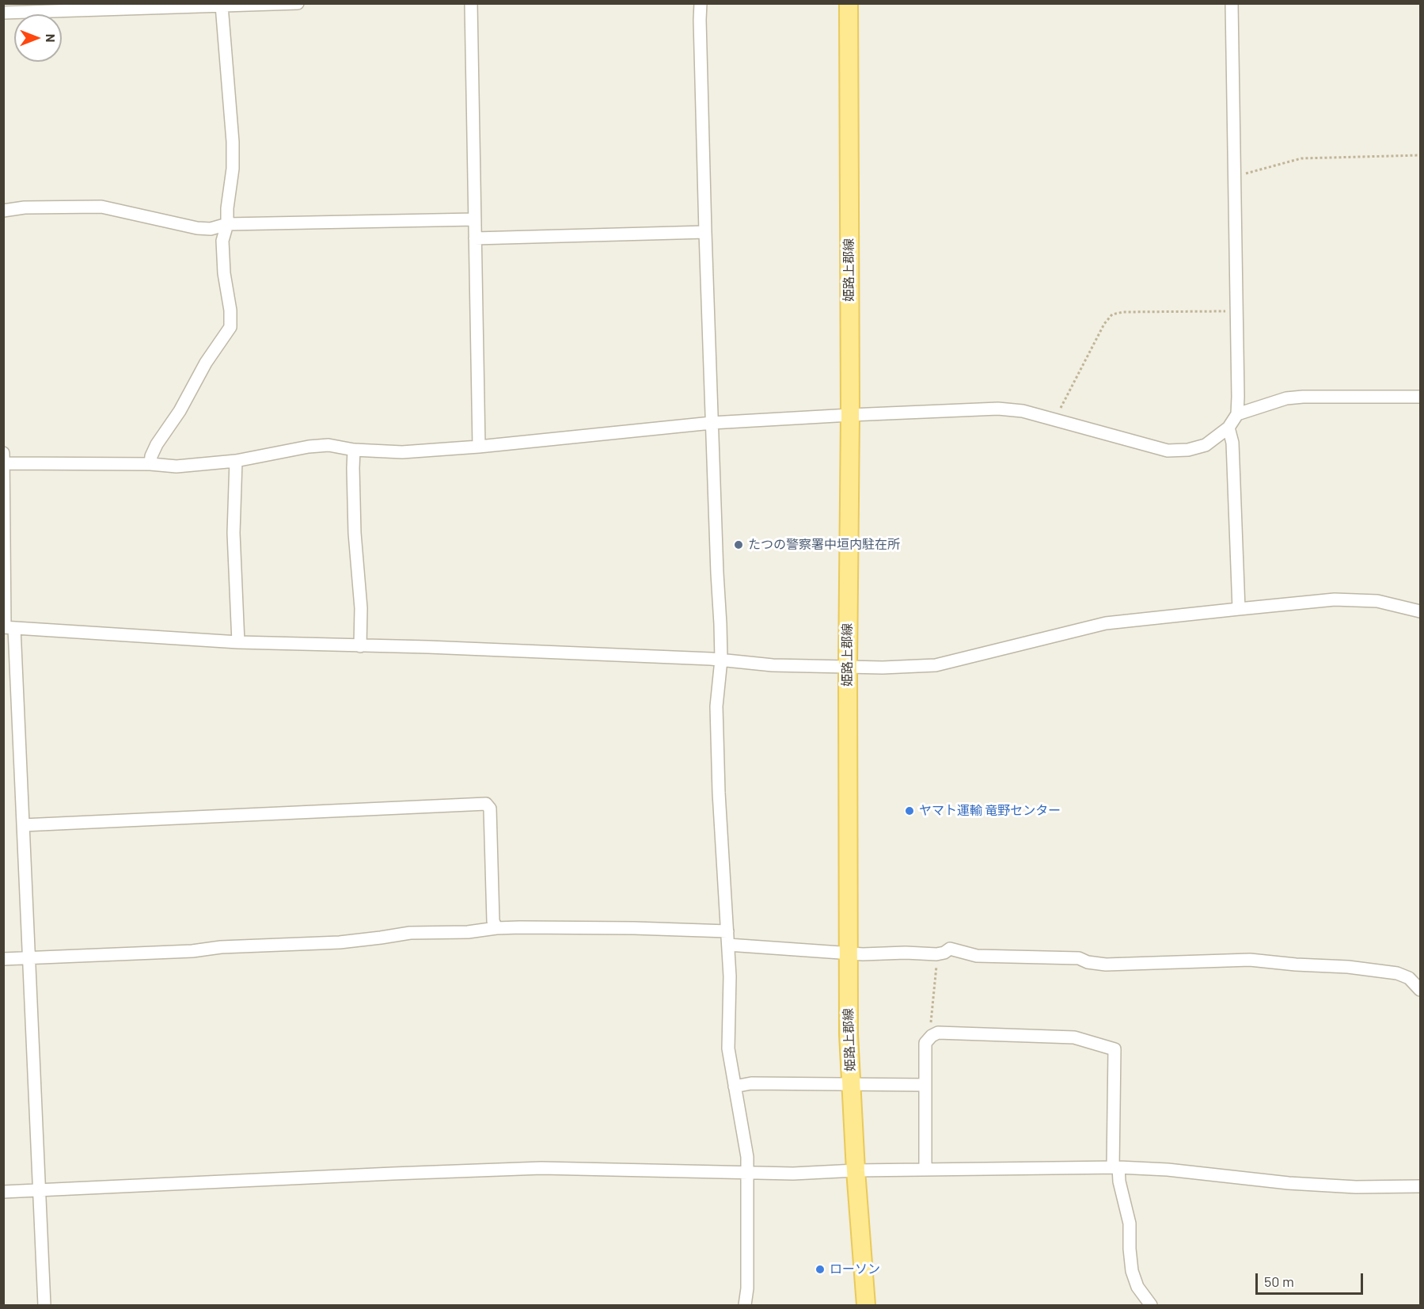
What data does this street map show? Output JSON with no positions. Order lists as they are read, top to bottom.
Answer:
{
  "streets": {
    "main road": ["姫路上郡線"]
  },
  "places": ["たつの警察署中垣内駐在所", "ヤマト運輸 竜野センター", "ローソン"],
  "scale_bar": "50 m",
  "north": "right"
}
